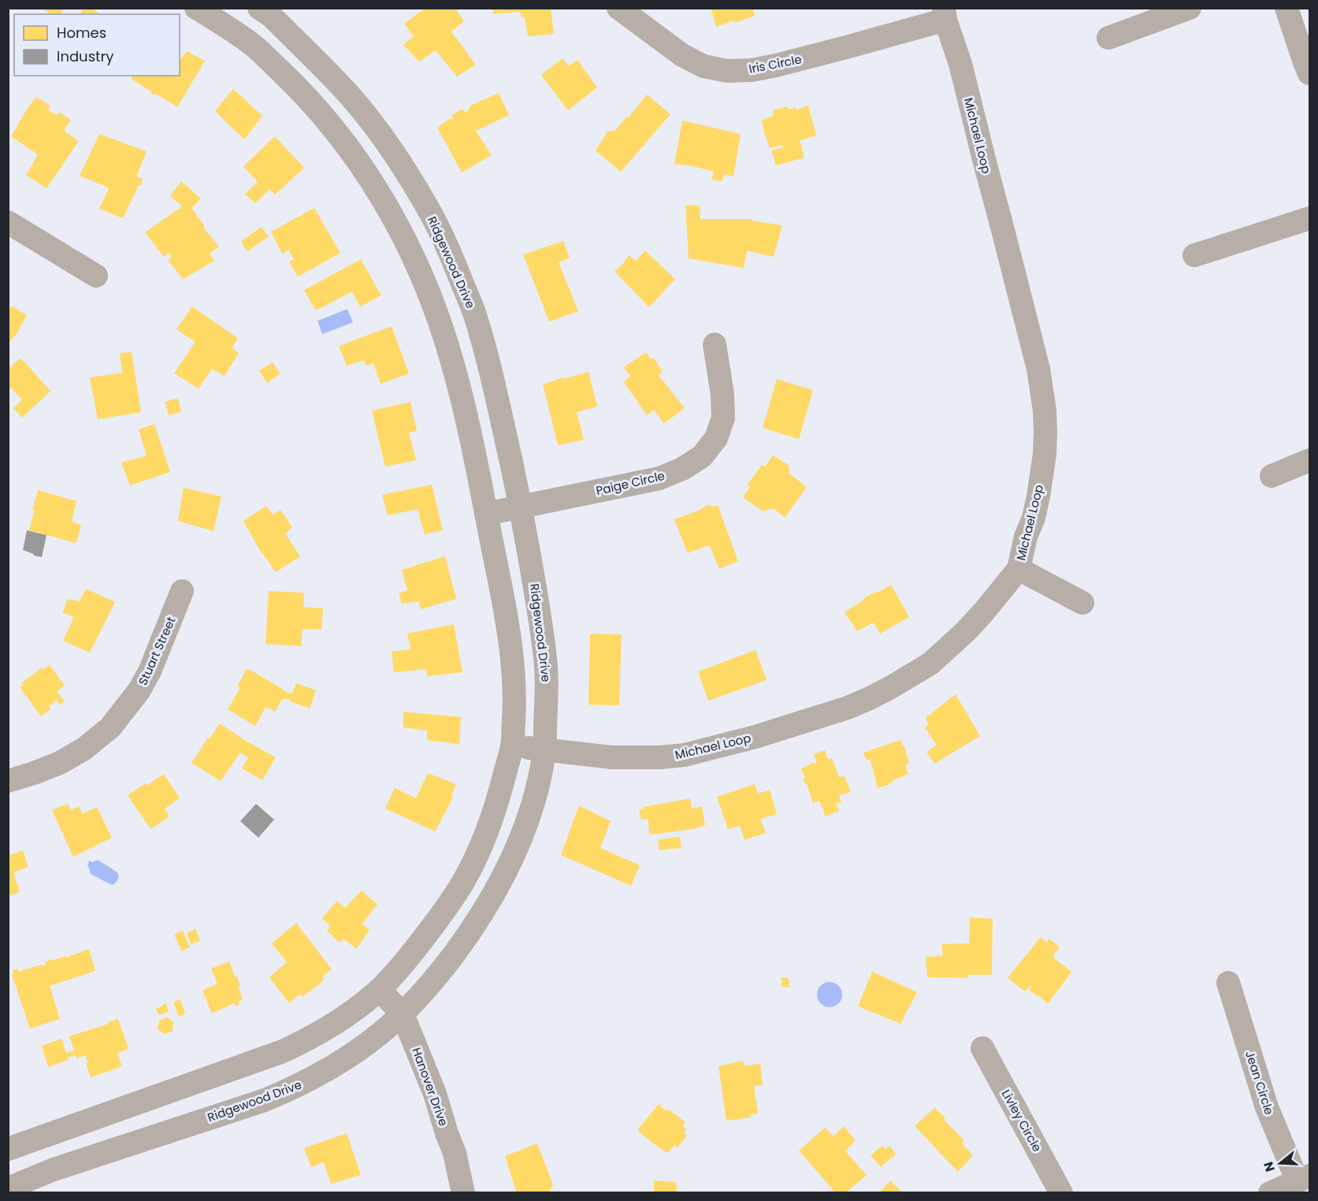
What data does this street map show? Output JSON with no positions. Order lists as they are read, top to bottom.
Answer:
{
  "streets": {
    "street": [
      "Iris Circle",
      "Michael Loop",
      "Ridgewood Drive",
      "Paige Circle",
      "Stuart Street",
      "Jean Circle",
      "Hanover Drive",
      "Livley Circle"
    ]
  },
  "crossings": [
    ["Iris Circle", "Michael Loop"],
    ["Michael Loop", "Ridgewood Drive"],
    ["Ridgewood Drive", "Paige Circle"],
    ["Ridgewood Drive", "Hanover Drive"]
  ],
  "legend": ["Homes", "Industry"],
  "north": "left"
}
